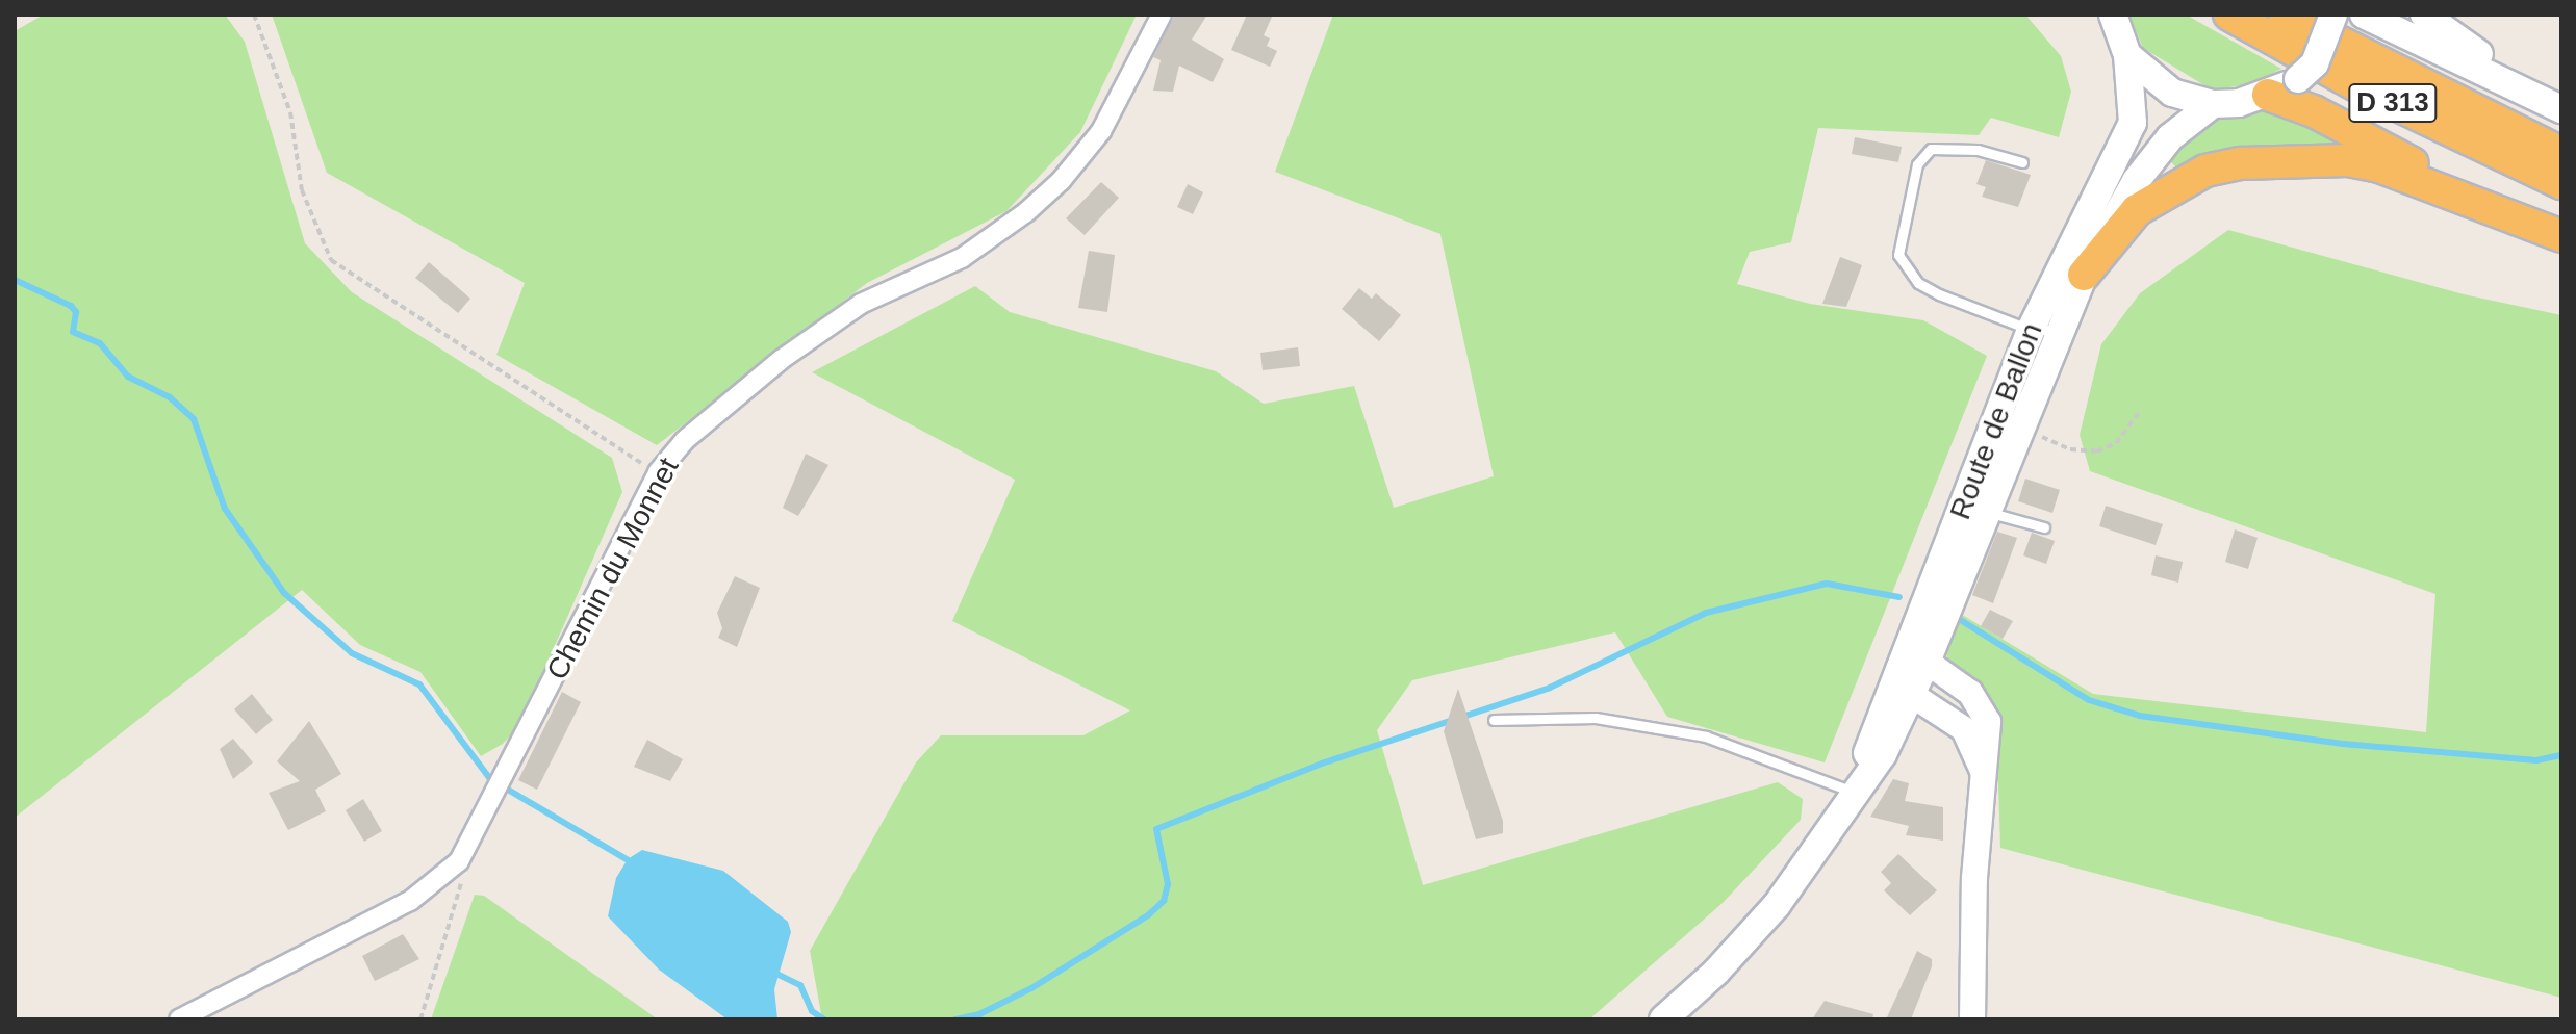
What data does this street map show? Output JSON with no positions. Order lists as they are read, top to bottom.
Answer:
{
  "streets": {
    "highway": ["D 313"],
    "main road": ["Route de Ballon"],
    "street": ["Chemin du Monnet"]
  }
}
